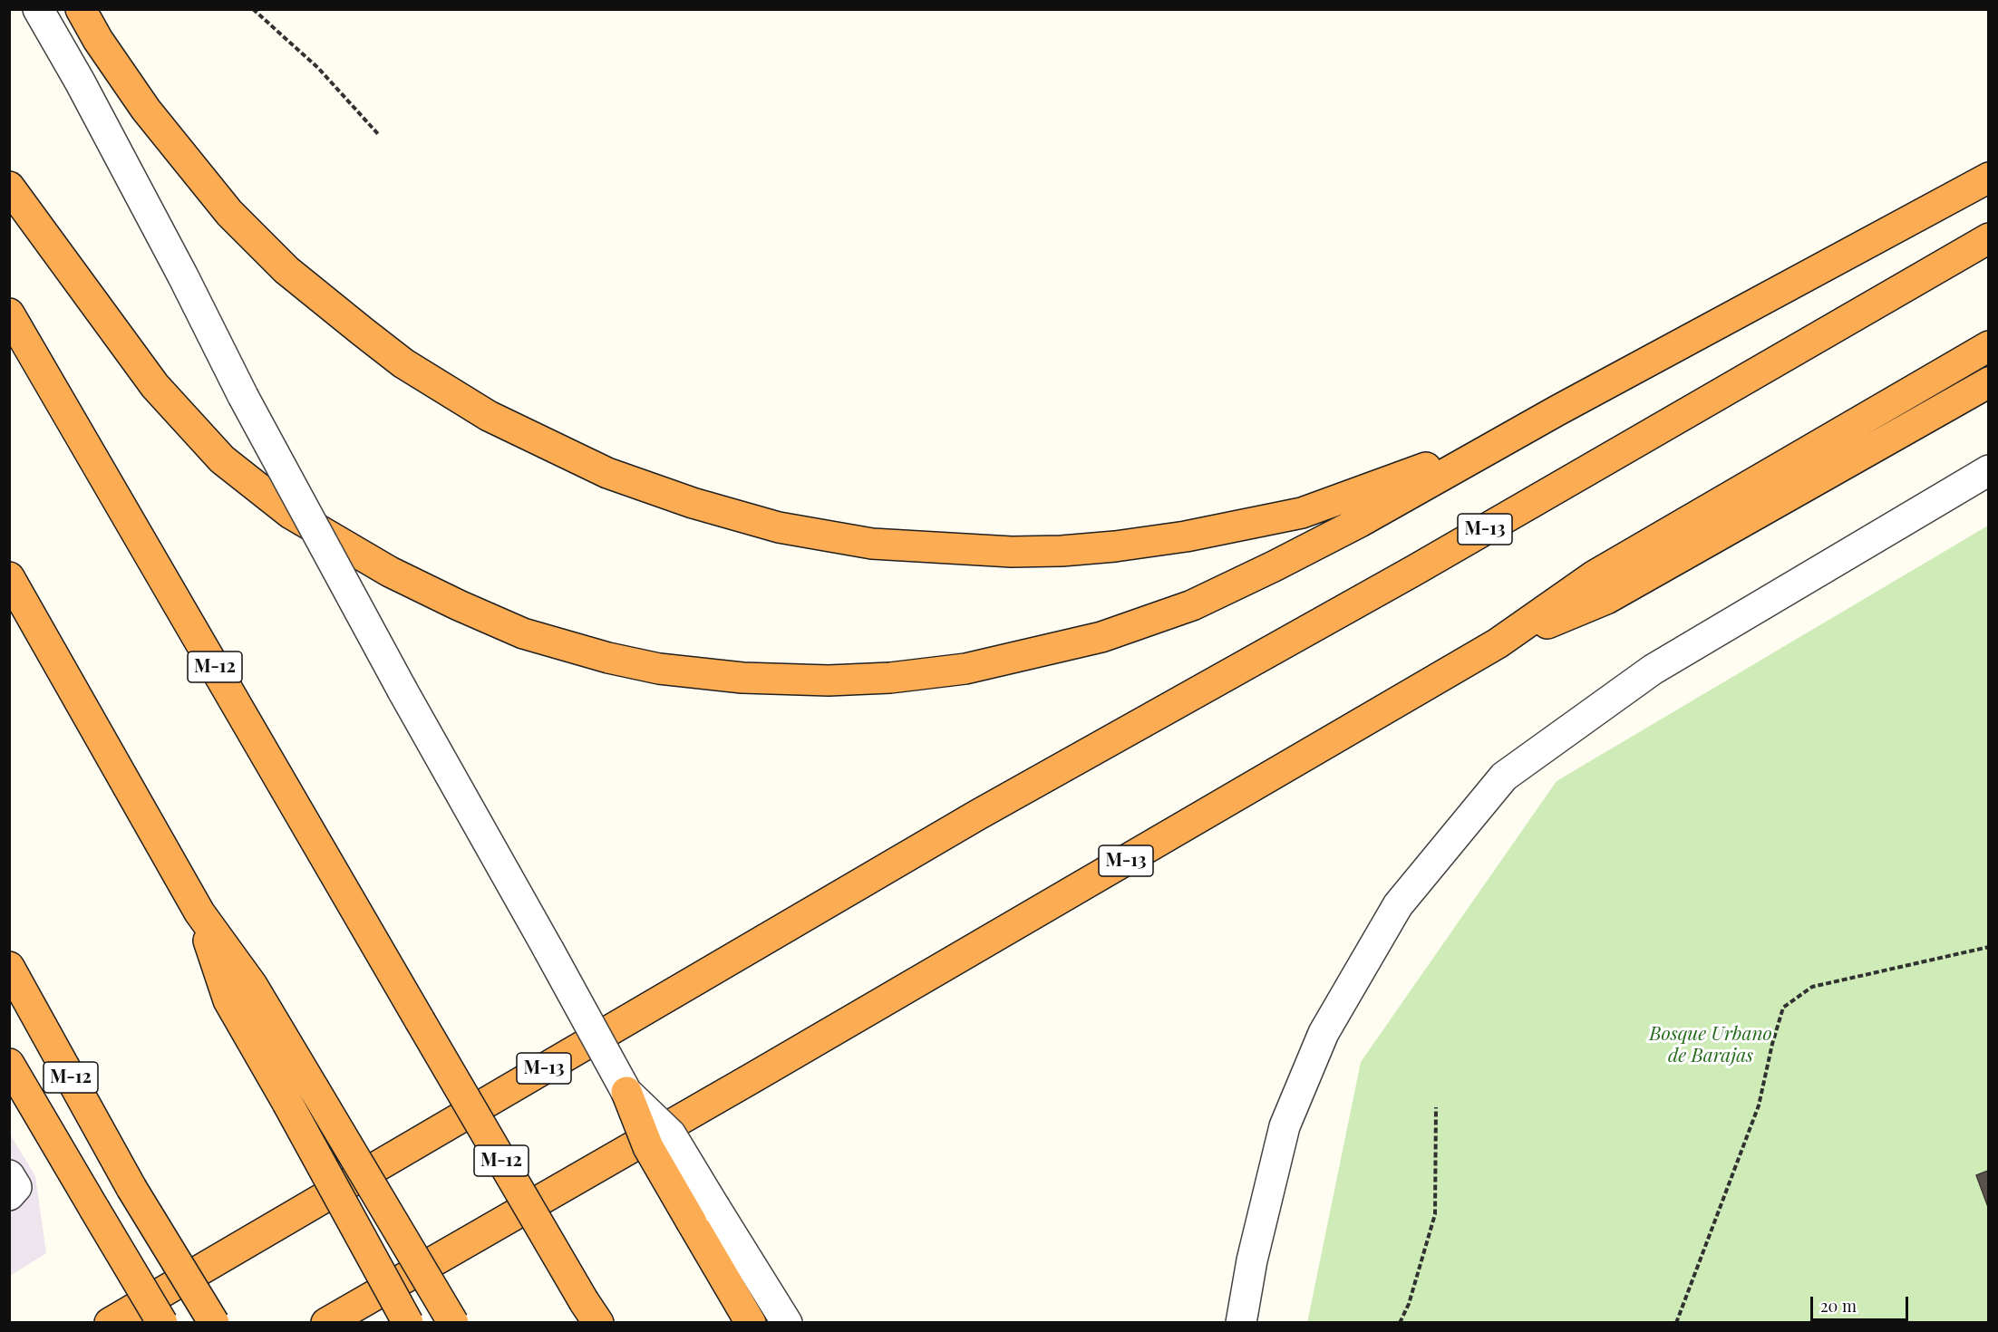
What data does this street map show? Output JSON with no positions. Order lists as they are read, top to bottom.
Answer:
{
  "streets": {
    "highway": ["M-13", "M-12"]
  },
  "parks": ["Bosque Urbano de Barajas"],
  "scale_bar": "20 m"
}
